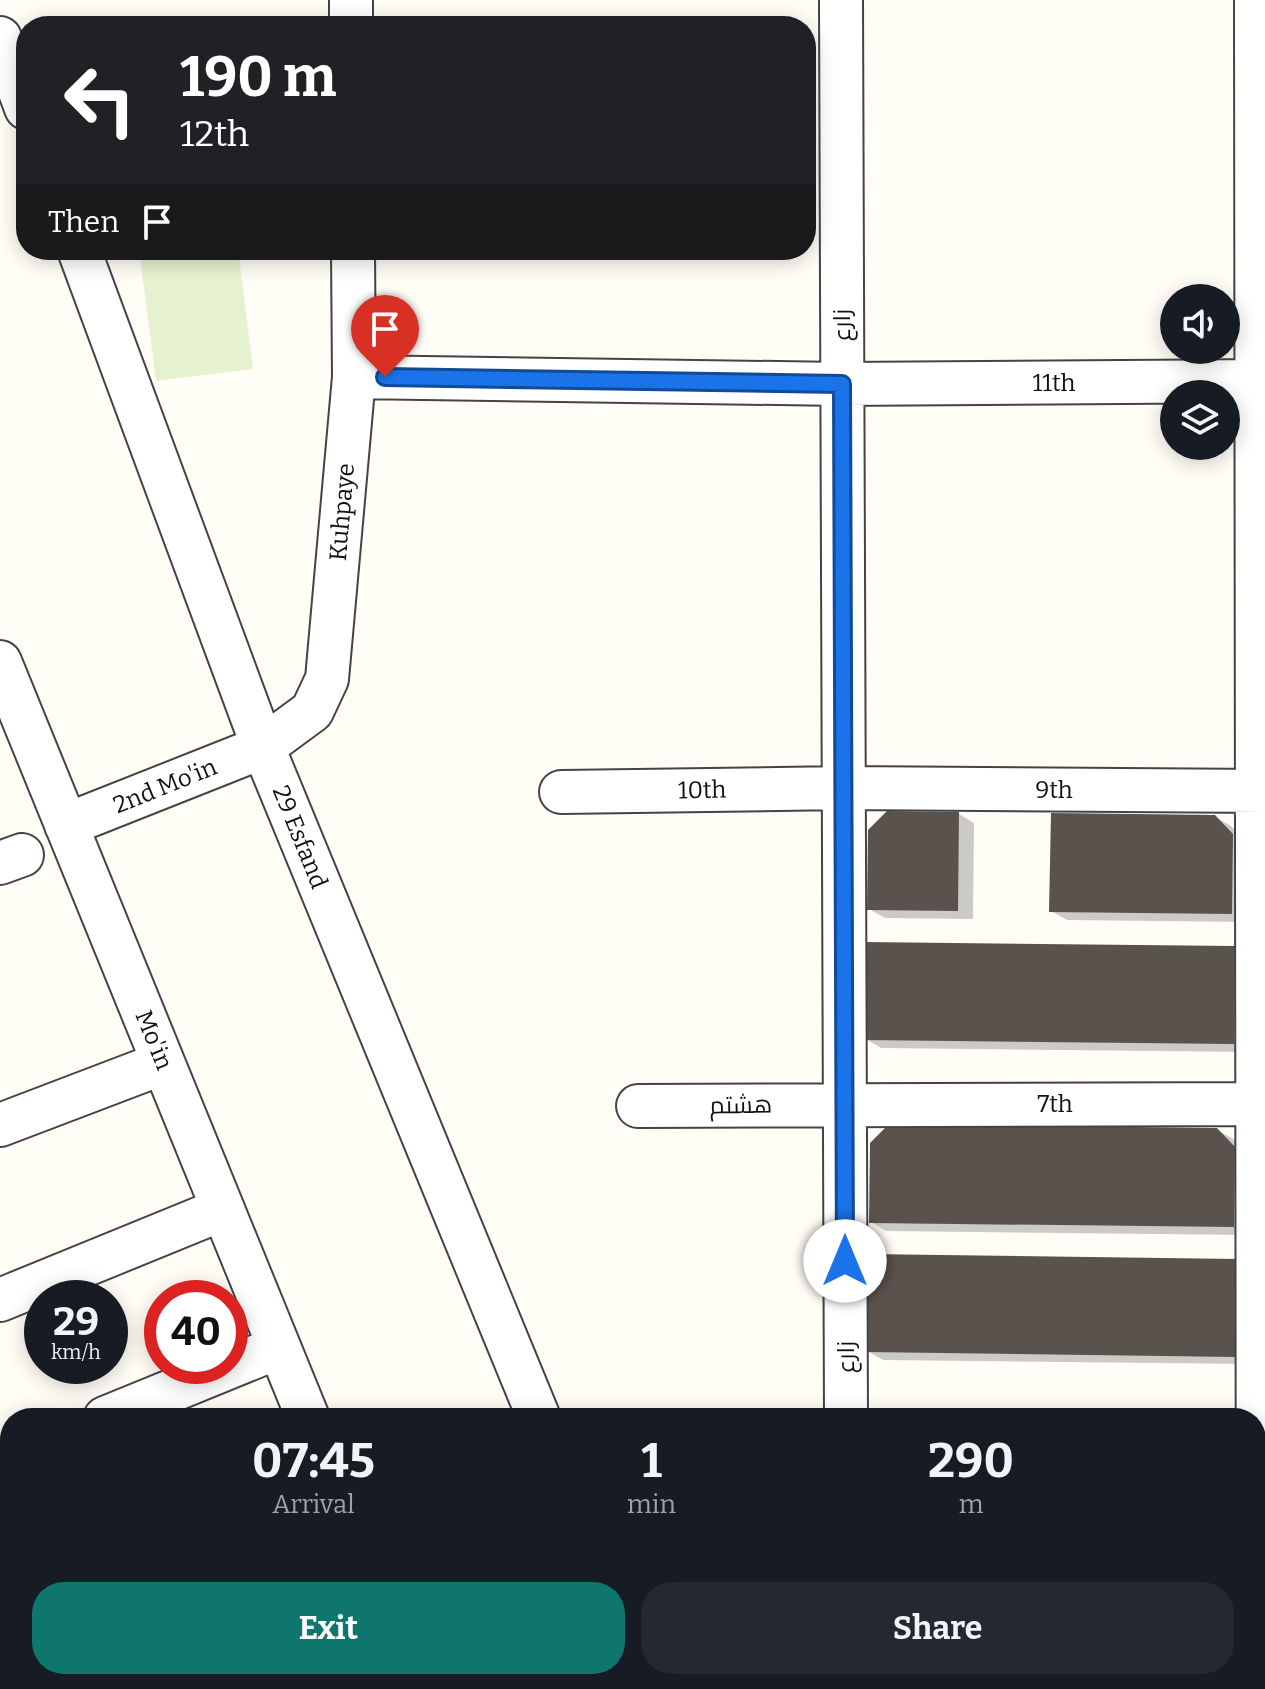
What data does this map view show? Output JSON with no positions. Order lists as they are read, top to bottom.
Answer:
{
  "streets": {
    "street": [
      "زارع",
      "11th",
      "Kuhpaye",
      "2nd Mo'in",
      "10th",
      "9th",
      "29 Esfand",
      "Mo'in",
      "7th",
      "هشتم"
    ]
  },
  "crossings": [
    ["زارع", "11th"],
    ["زارع", "10th"],
    ["زارع", "9th"],
    ["زارع", "7th"],
    ["زارع", "هشتم"],
    ["11th", "Kuhpaye"],
    ["Kuhpaye", "2nd Mo'in"],
    ["Kuhpaye", "29 Esfand"],
    ["2nd Mo'in", "29 Esfand"],
    ["2nd Mo'in", "Mo'in"],
    ["10th", "9th"],
    ["7th", "هشتم"]
  ],
  "page": {
    "turn": ["190 m", "12th"],
    "then": "Then",
    "speed": "29 km/h",
    "limit": "40",
    "eta": [
      "07:45",
      "Arrival",
      "1",
      "min",
      "290",
      "m"
    ],
    "buttons": ["Exit", "Share"]
  }
}
